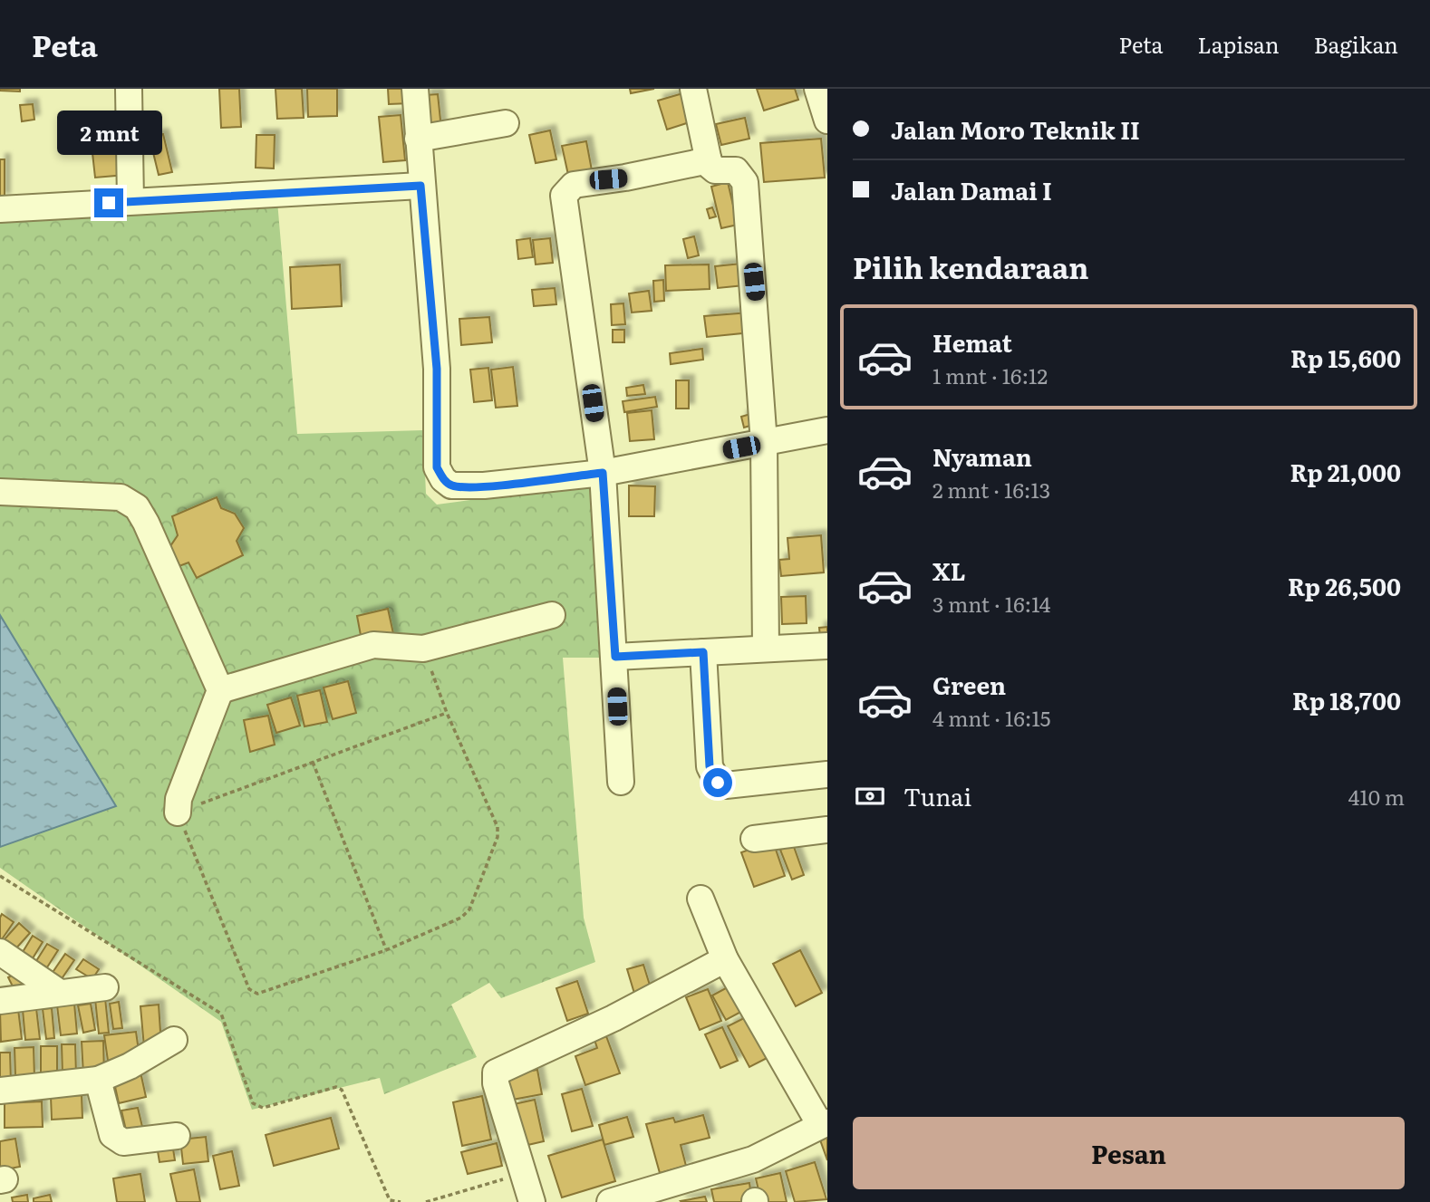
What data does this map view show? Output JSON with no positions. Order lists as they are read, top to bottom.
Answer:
{
  "page": {
    "header": "Peta",
    "nav": ["Peta", "Lapisan", "Bagikan"],
    "banner": ["Jalan Moro Teknik II", "Jalan Damai I"],
    "bubble": "2 mnt",
    "heading": "Pilih kendaraan",
    "list": [
      {
        "name": "Hemat",
        "note": "1 mnt · 16:12",
        "value": "Rp 15,600"
      },
      {
        "name": "Nyaman",
        "note": "2 mnt · 16:13",
        "value": "Rp 21,000"
      },
      {
        "name": "XL",
        "note": "3 mnt · 16:14",
        "value": "Rp 26,500"
      },
      {
        "name": "Green",
        "note": "4 mnt · 16:15",
        "value": "Rp 18,700"
      }
    ],
    "pay": ["Tunai", "410 m"],
    "buttons": "Pesan"
  }
}
